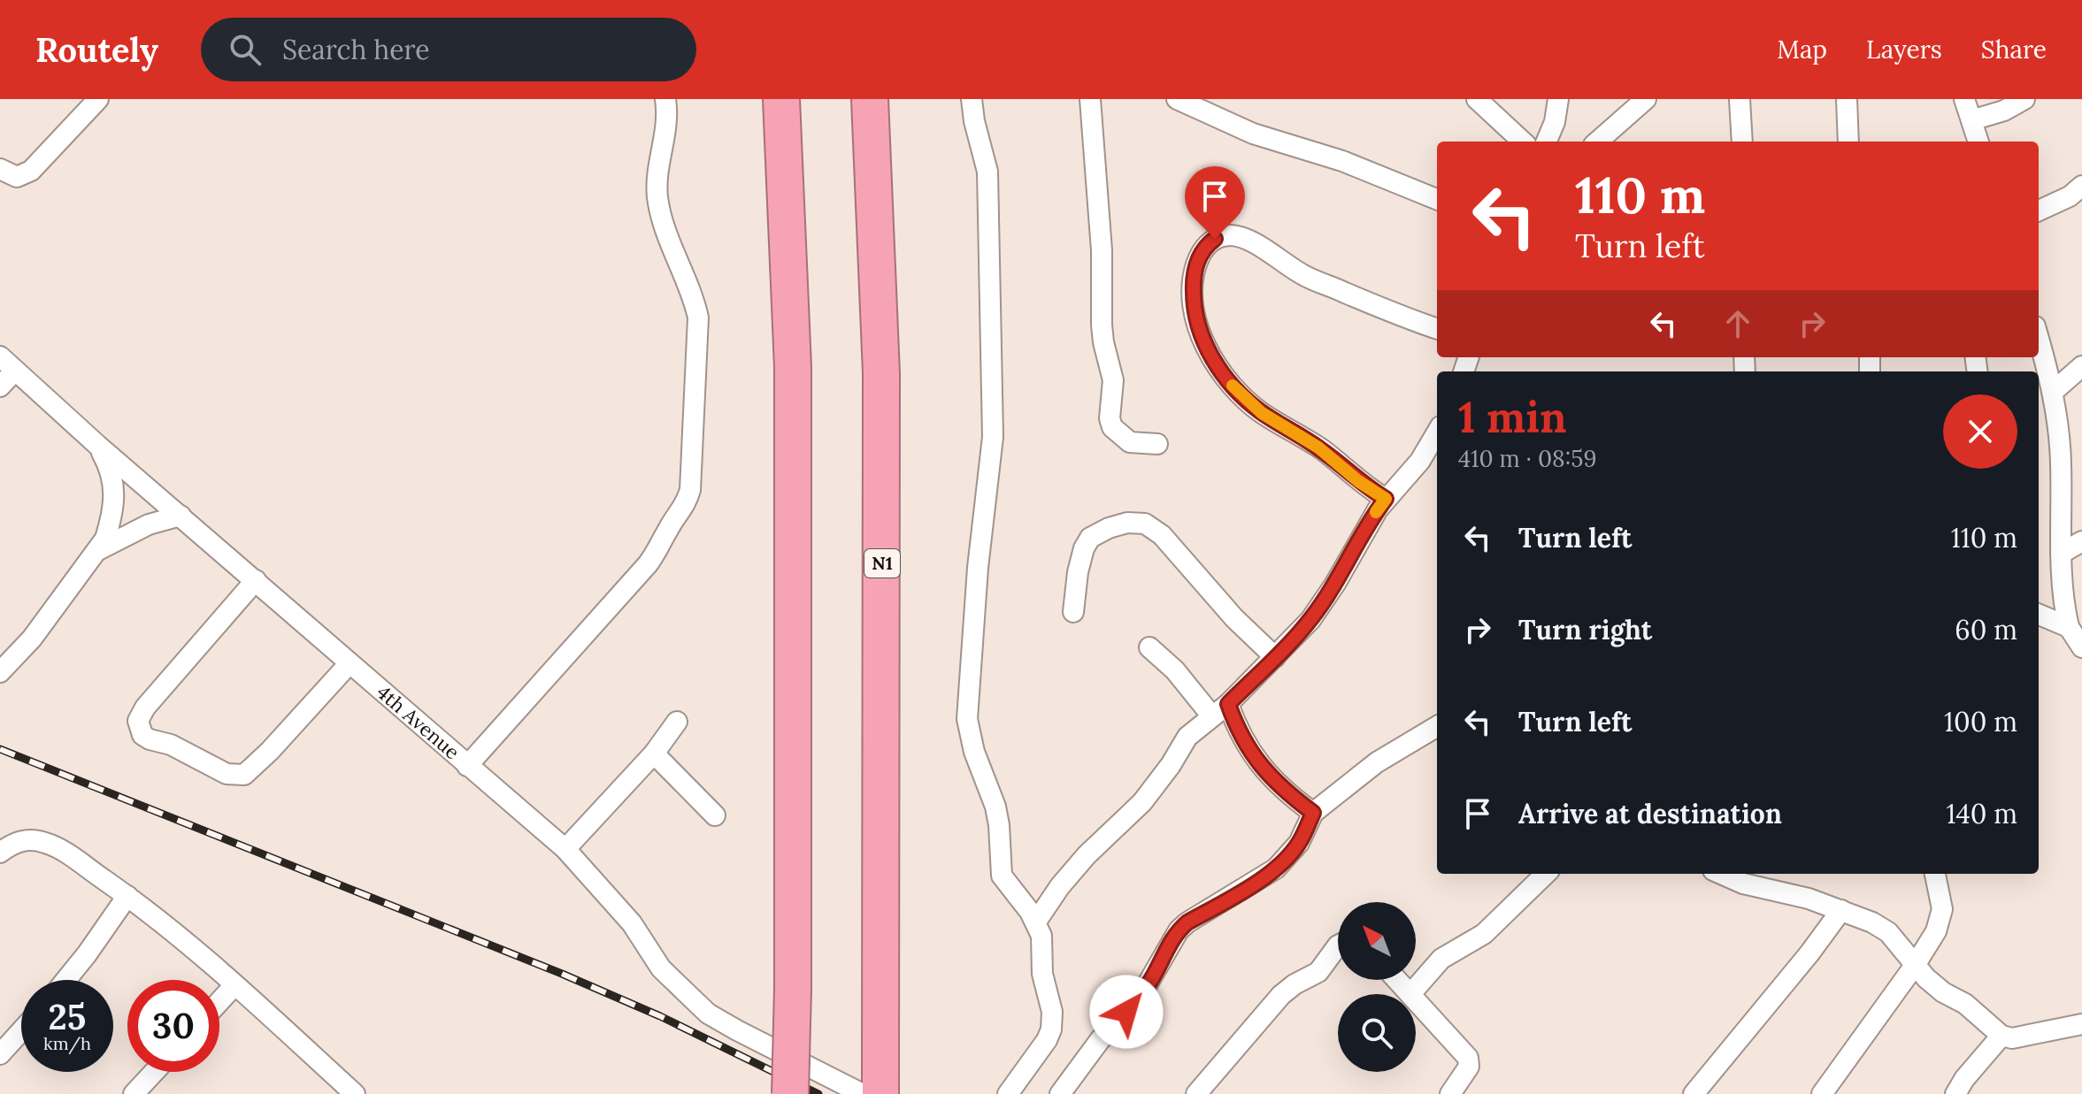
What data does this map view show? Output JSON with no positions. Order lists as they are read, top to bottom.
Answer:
{
  "streets": {
    "highway": ["N1"],
    "street": ["4th Avenue"]
  },
  "north": "top left",
  "page": {
    "header": "Routely",
    "search": "Search here",
    "nav": ["Map", "Layers", "Share"],
    "turn": ["110 m", "Turn left"],
    "heading": ["1 min", "410 m · 08:59"],
    "list": [
      {
        "name": "Turn left",
        "value": "110 m"
      },
      {
        "name": "Turn right",
        "value": "60 m"
      },
      {
        "name": "Turn left",
        "value": "100 m"
      },
      {
        "name": "Arrive at destination",
        "value": "140 m"
      }
    ],
    "speed": "25 km/h",
    "limit": "30"
  }
}
